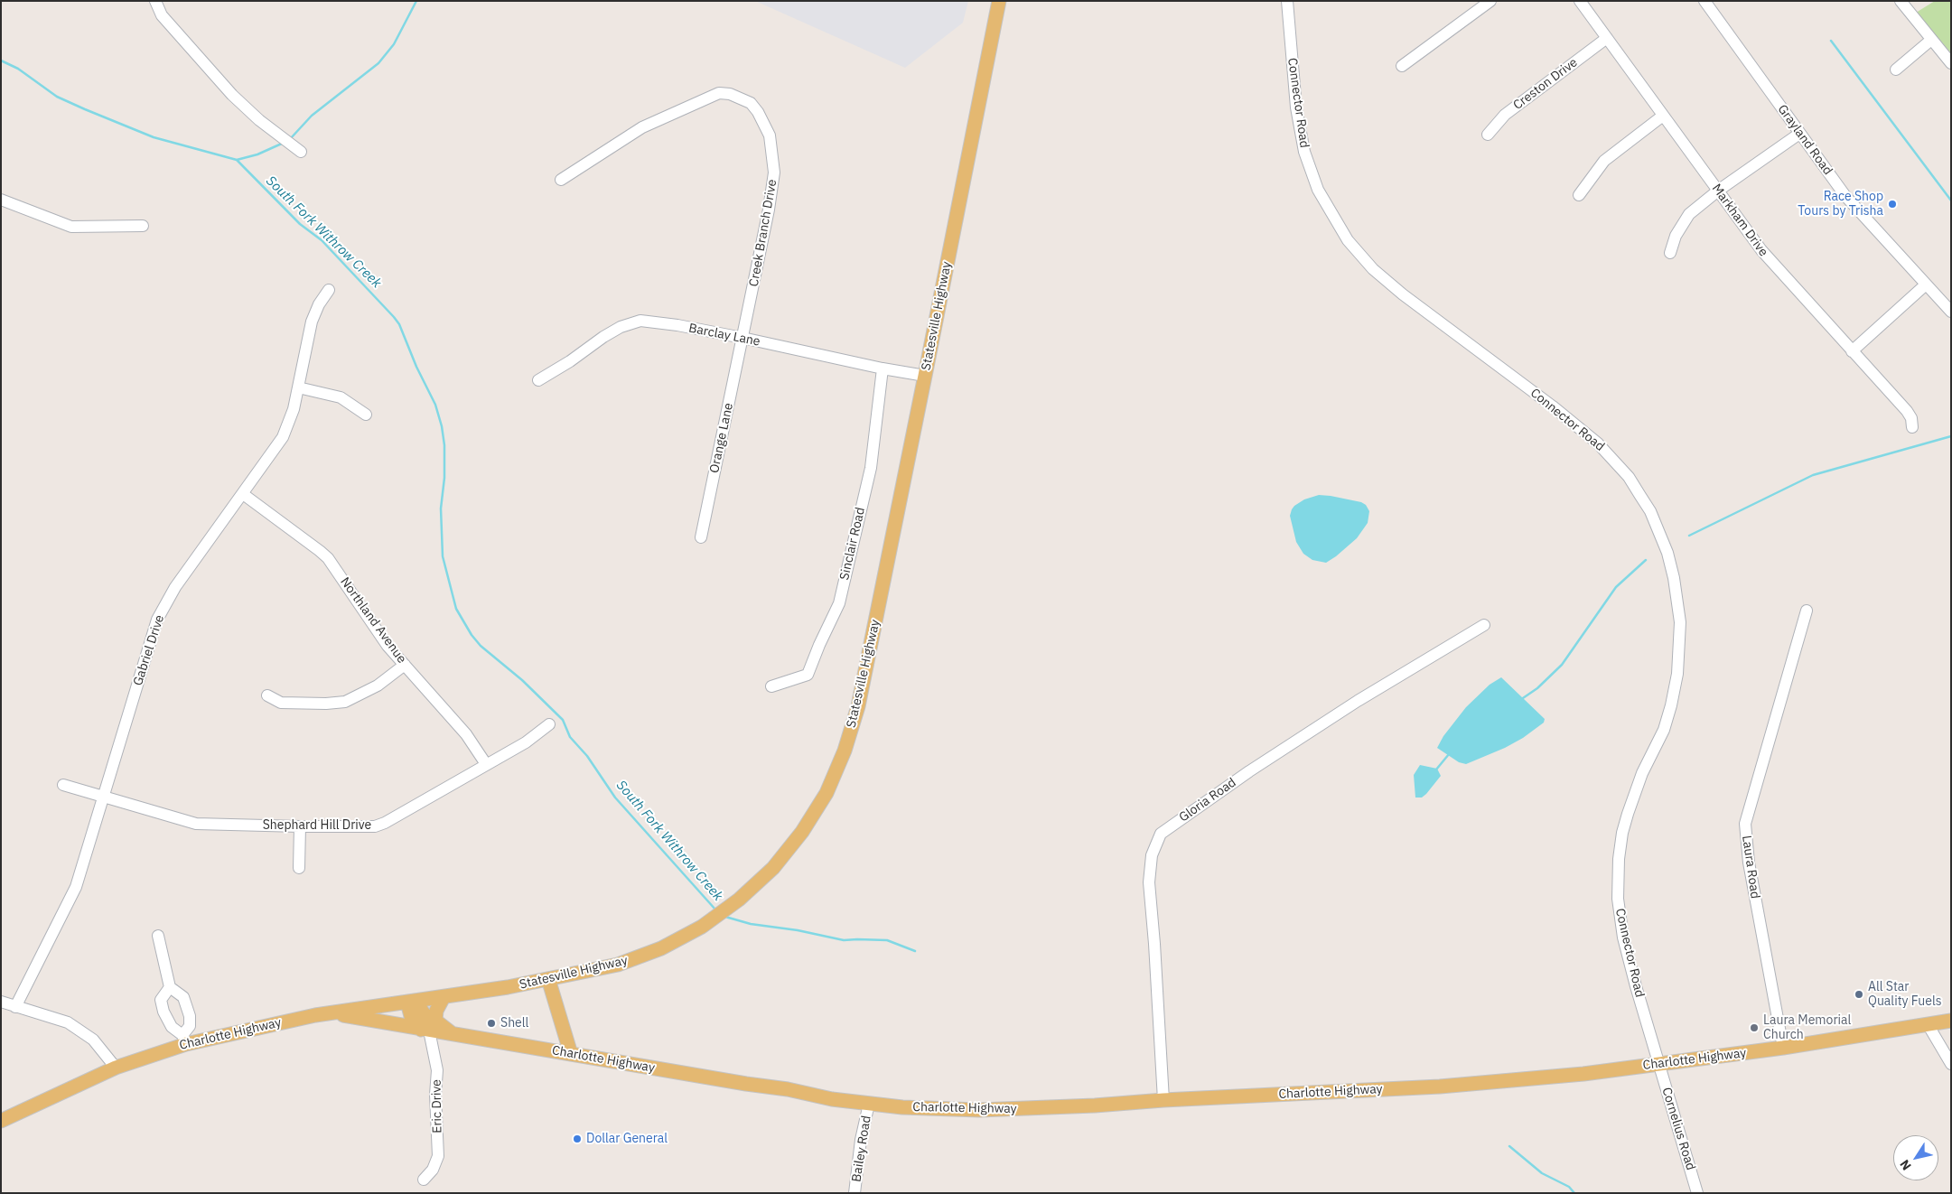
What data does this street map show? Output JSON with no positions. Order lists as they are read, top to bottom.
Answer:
{
  "streets": {
    "main road": ["Statesville Highway", "Charlotte Highway"],
    "street": [
      "Creston Drive",
      "Connector Road",
      "Grayland Road",
      "Markham Drive",
      "Creek Branch Drive",
      "Barclay Lane",
      "Orange Lane",
      "Sinclair Road",
      "Northland Avenue",
      "Gabriel Drive",
      "Gloria Road",
      "Shephard Hill Drive",
      "Laura Road",
      "Eric Drive",
      "Cornelius Road",
      "Bailey Road"
    ]
  },
  "crossings": [
    ["Creston Drive", "Markham Drive"],
    ["Connector Road", "Charlotte Highway"],
    ["Connector Road", "Cornelius Road"],
    ["Creek Branch Drive", "Barclay Lane"],
    ["Creek Branch Drive", "Orange Lane"],
    ["Statesville Highway", "Barclay Lane"],
    ["Statesville Highway", "Charlotte Highway"],
    ["Barclay Lane", "Orange Lane"],
    ["Barclay Lane", "Sinclair Road"],
    ["Northland Avenue", "Gabriel Drive"],
    ["Northland Avenue", "Shephard Hill Drive"],
    ["Gabriel Drive", "Shephard Hill Drive"],
    ["Gloria Road", "Charlotte Highway"],
    ["Laura Road", "Charlotte Highway"],
    ["Charlotte Highway", "Eric Drive"],
    ["Charlotte Highway", "Cornelius Road"],
    ["Charlotte Highway", "Bailey Road"]
  ],
  "water": ["South Fork Withrow Creek"],
  "places": [
    "Race Shop Tours by Trisha",
    "All Star Quality Fuels",
    "Shell",
    "Laura Memorial Church",
    "Dollar General"
  ],
  "north": "bottom left"
}
